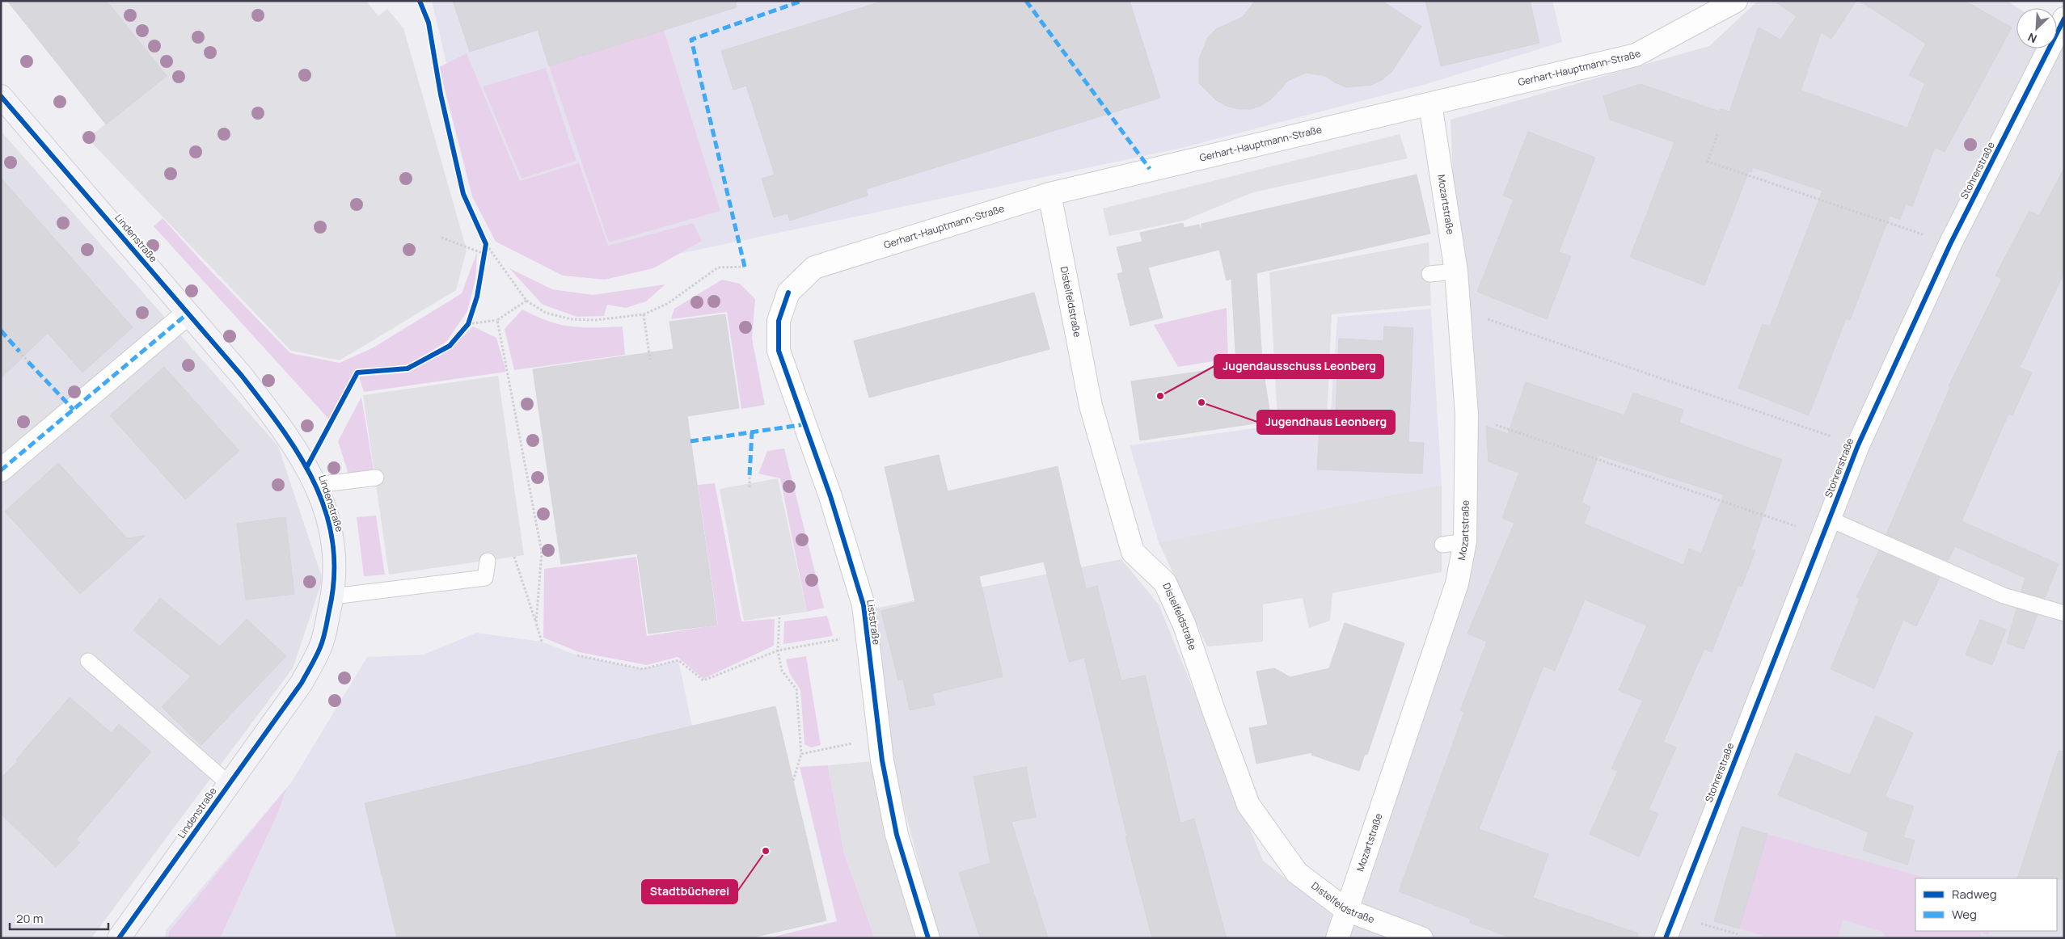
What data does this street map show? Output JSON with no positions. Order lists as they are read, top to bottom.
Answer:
{
  "streets": {
    "street": [
      "Gerhart-Hauptmann-Straße",
      "Stohrerstraße",
      "Mozartstraße",
      "Lindenstraße",
      "Distelfeldstraße",
      "Liststraße"
    ]
  },
  "crossings": [
    ["Gerhart-Hauptmann-Straße", "Mozartstraße"],
    ["Gerhart-Hauptmann-Straße", "Distelfeldstraße"],
    ["Gerhart-Hauptmann-Straße", "Liststraße"],
    ["Mozartstraße", "Distelfeldstraße"]
  ],
  "places": ["Jugendausschuss Leonberg", "Jugendhaus Leonberg", "Stadtbücherei"],
  "legend": ["Radweg", "Weg"],
  "scale_bar": "20 m",
  "north": "bottom left"
}
